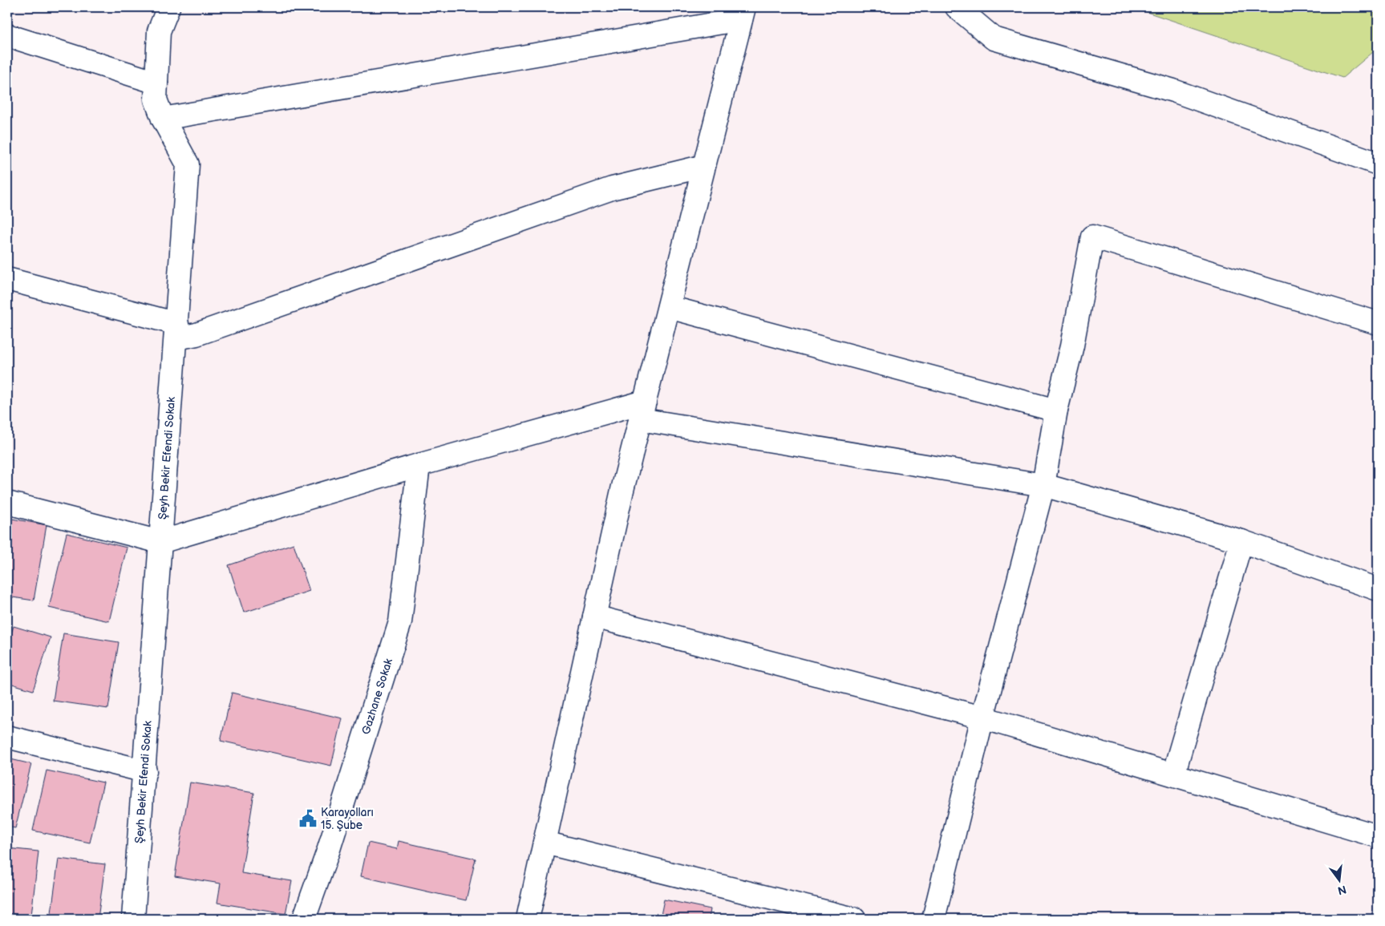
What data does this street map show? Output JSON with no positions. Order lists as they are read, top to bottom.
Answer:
{
  "streets": {
    "street": ["Şeyh Bekir Efendi Sokak", "Gazhane Sokak"]
  },
  "places": {
    "public building": ["Karayolları 15. Şube"]
  },
  "north": "bottom"
}
